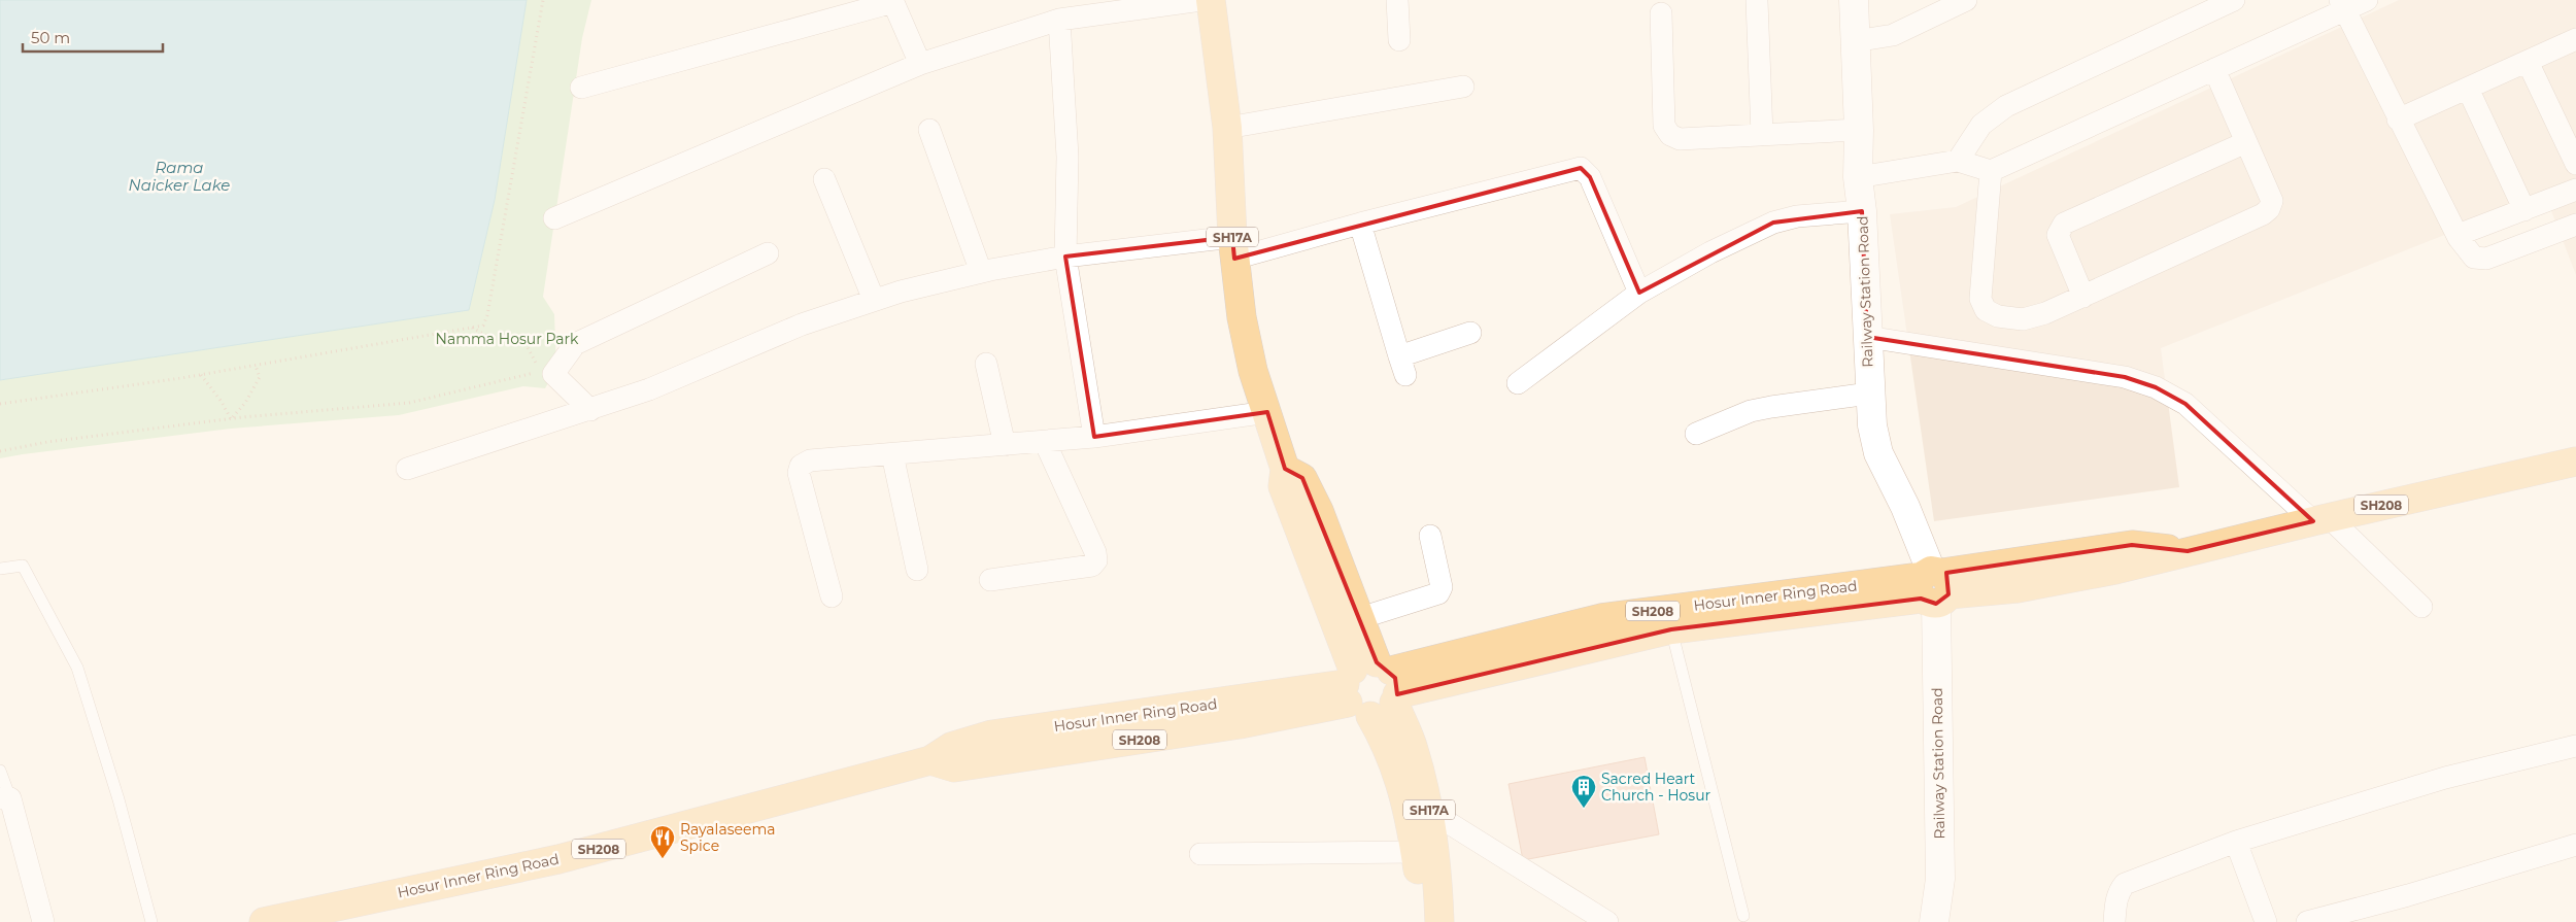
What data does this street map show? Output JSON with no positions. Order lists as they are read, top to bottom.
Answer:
{
  "streets": {
    "main road": [
      "SH17A",
      "Railway Station Road",
      "SH208",
      "Hosur Inner Ring Road"
    ]
  },
  "crossings": [
    ["SH17A", "Hosur Inner Ring Road"],
    ["Railway Station Road", "Hosur Inner Ring Road"]
  ],
  "water": ["Rama Naicker Lake"],
  "parks": ["Namma Hosur Park"],
  "places": {
    "building": ["Sacred Heart Church - Hosur"],
    "restaurant": ["Rayalaseema Spice"]
  },
  "scale_bar": "50 m"
}
